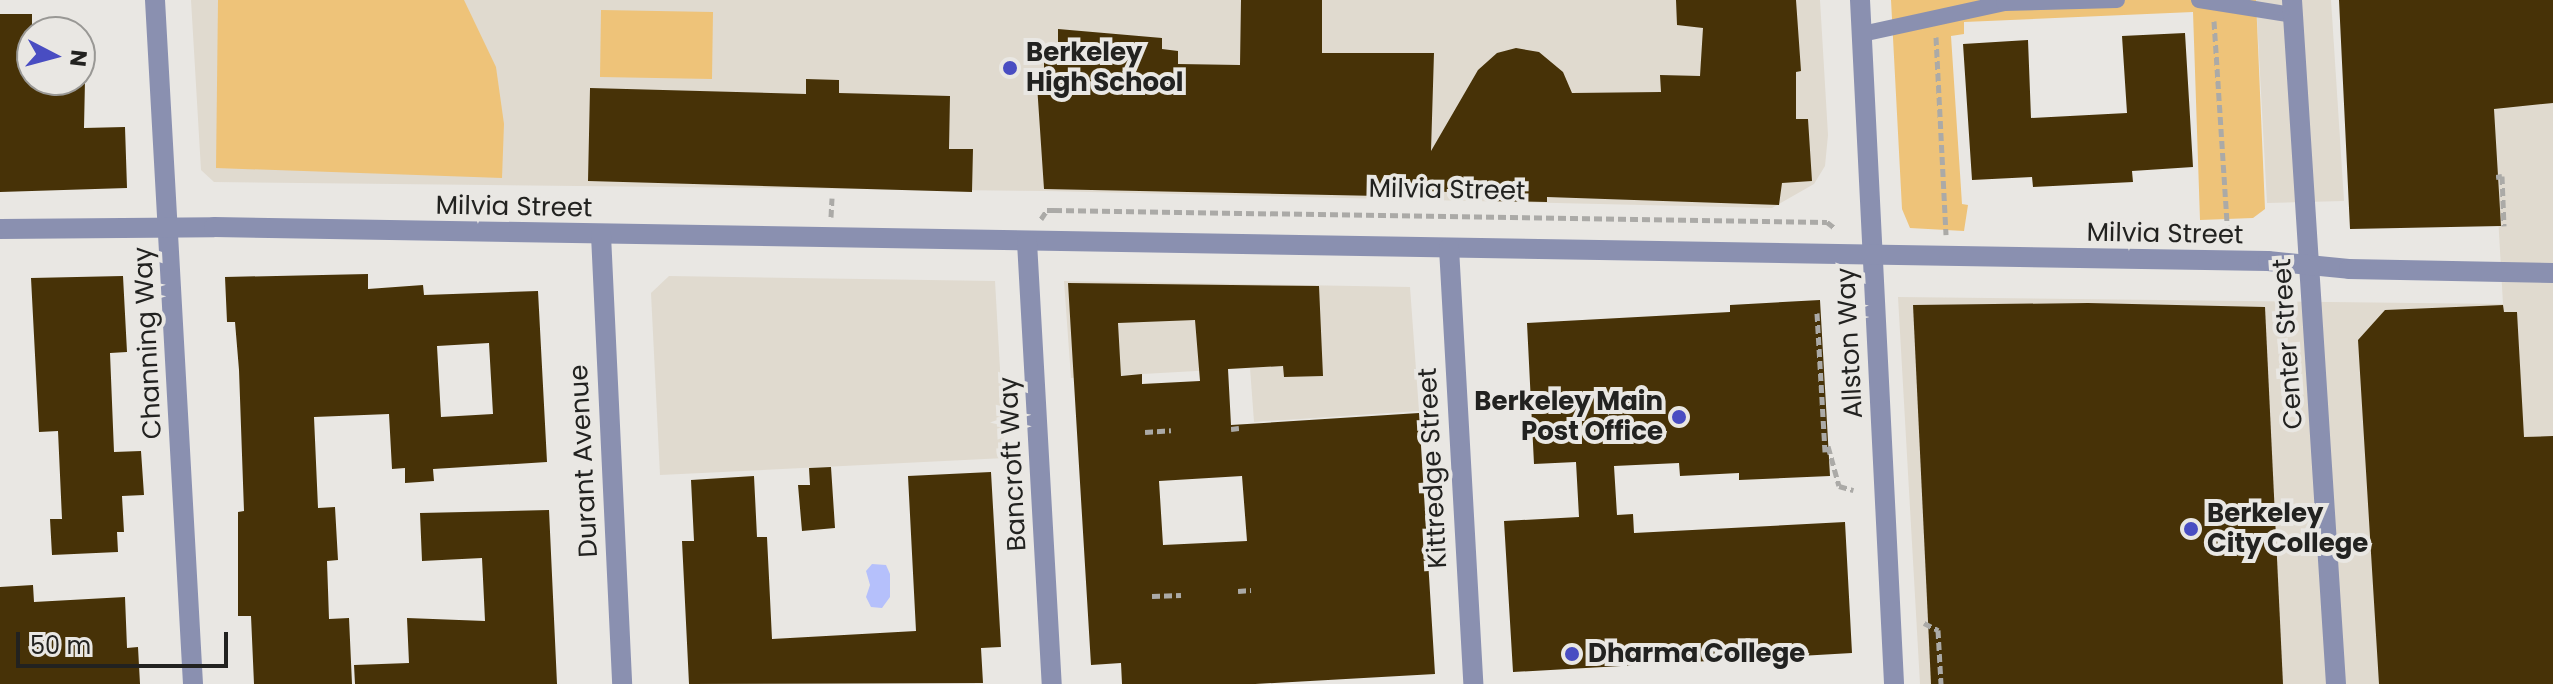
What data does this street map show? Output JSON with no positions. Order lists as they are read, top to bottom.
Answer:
{
  "streets": {
    "street": [
      "Milvia Street",
      "Channing Way",
      "Allston Way",
      "Center Street",
      "Durant Avenue",
      "Bancroft Way",
      "Kittredge Street"
    ]
  },
  "crossings": [
    ["Milvia Street", "Channing Way"],
    ["Milvia Street", "Allston Way"],
    ["Milvia Street", "Center Street"],
    ["Milvia Street", "Durant Avenue"],
    ["Milvia Street", "Bancroft Way"],
    ["Milvia Street", "Kittredge Street"]
  ],
  "places": [
    "Berkeley High School",
    "Berkeley Main Post Office",
    "Berkeley City College",
    "Dharma College"
  ],
  "scale_bar": "50 m",
  "north": "right"
}
